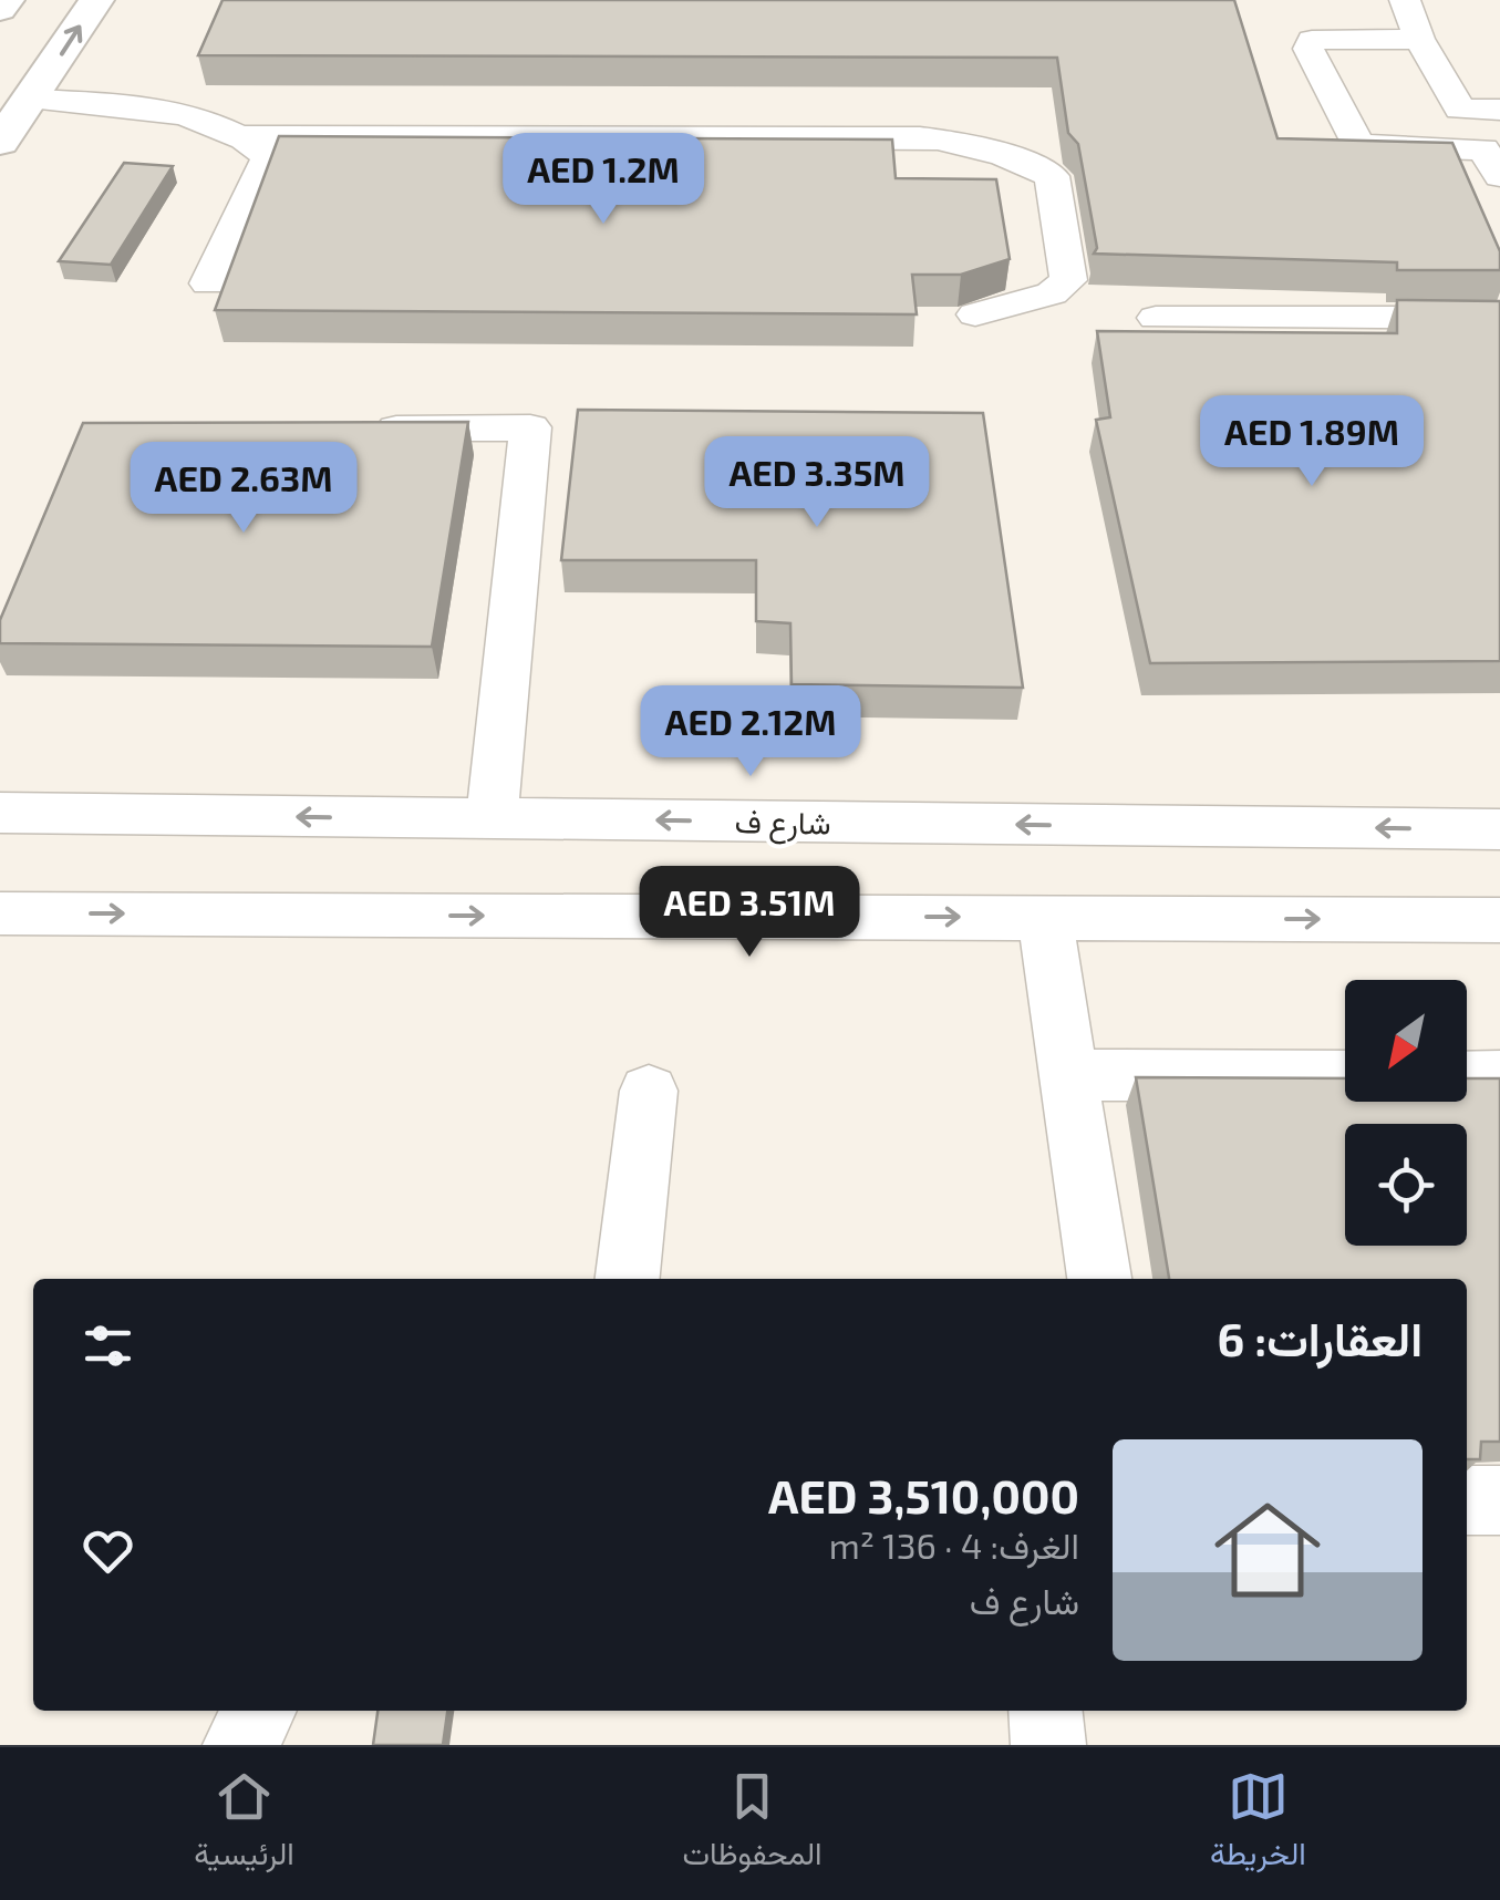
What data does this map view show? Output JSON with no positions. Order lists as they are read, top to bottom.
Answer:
{
  "streets": {
    "street": ["شارع ف"]
  },
  "north": "bottom left",
  "page": {
    "price": [
      "AED 1.2M",
      "AED 1.89M",
      "AED 3.35M",
      "AED 2.63M",
      "AED 2.12M",
      "AED 3.51M"
    ],
    "heading": "العقارات: 6",
    "list": [
      {
        "name": "AED 3,510,000",
        "note": "الغرف: 4 · 136 m² · شارع ف"
      }
    ],
    "tabs": ["الخريطة", "المحفوظات", "الرئيسية"]
  }
}
